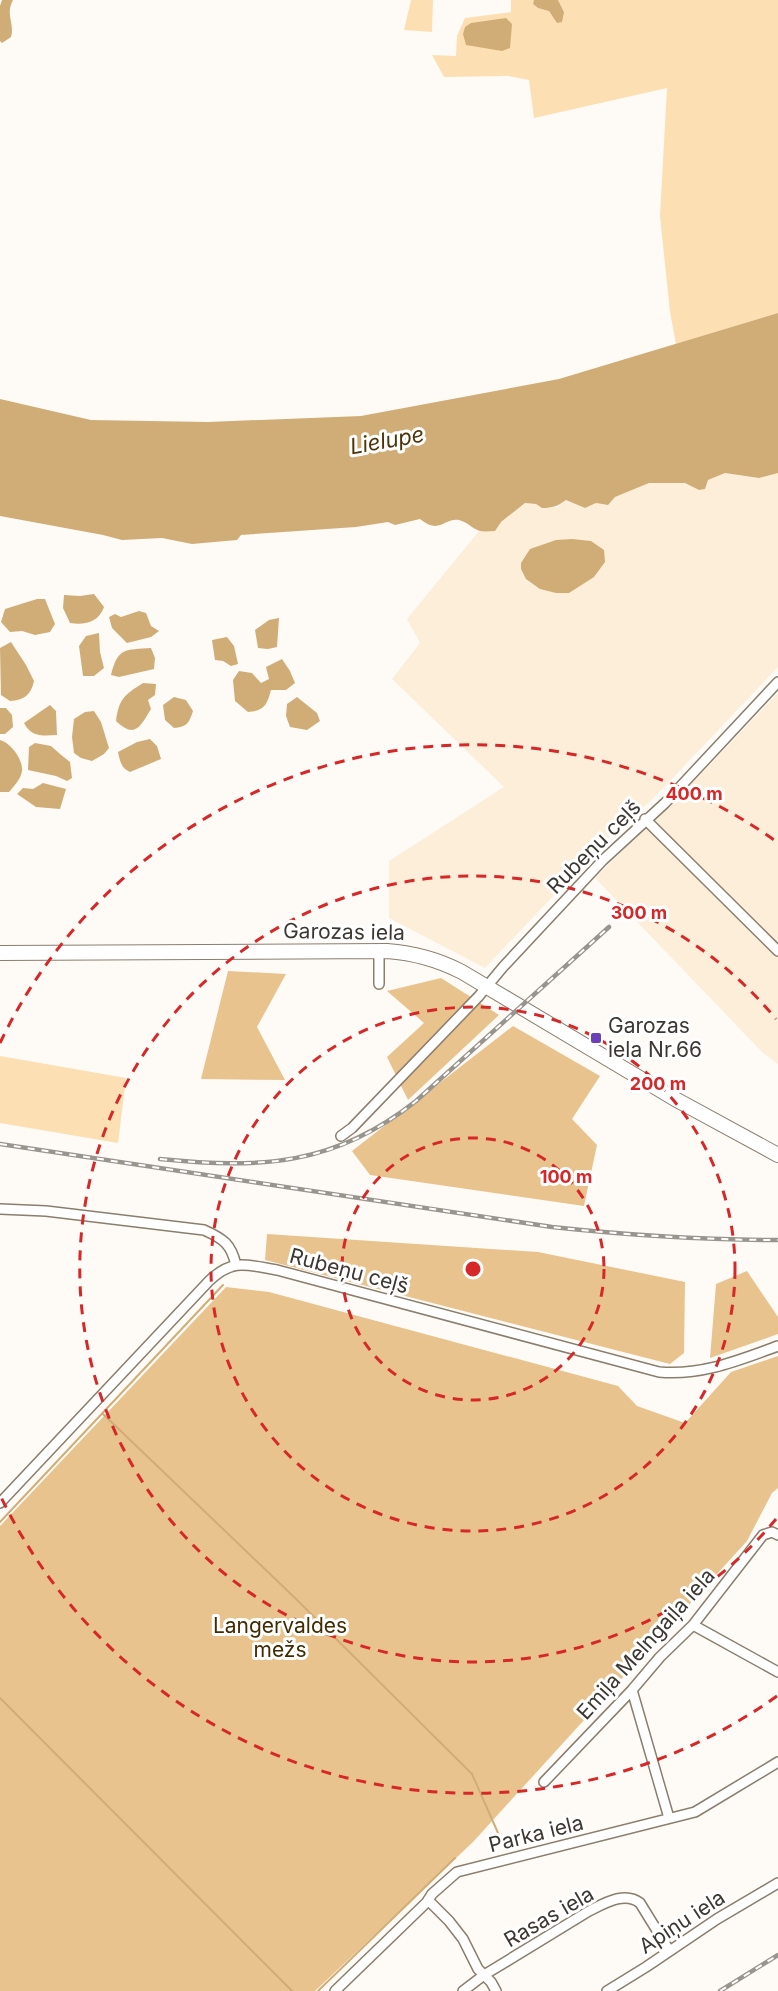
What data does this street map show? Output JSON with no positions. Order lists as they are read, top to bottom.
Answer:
{
  "streets": {
    "main road": ["Garozas iela"],
    "street": [
      "Rubeņu ceļš",
      "Emiļa Melngaiļa iela",
      "Parka iela",
      "Rasas iela",
      "Apiņu iela"
    ]
  },
  "crossings": [
    ["Rubeņu ceļš", "Garozas iela"],
    ["Rasas iela", "Apiņu iela"]
  ],
  "water": ["Lielupe"],
  "parks": ["Langervaldes mežs"],
  "places": {
    "transit": ["Garozas iela Nr.66"]
  },
  "rings": [
    "400 m",
    "300 m",
    "200 m",
    "100 m"
  ]
}
